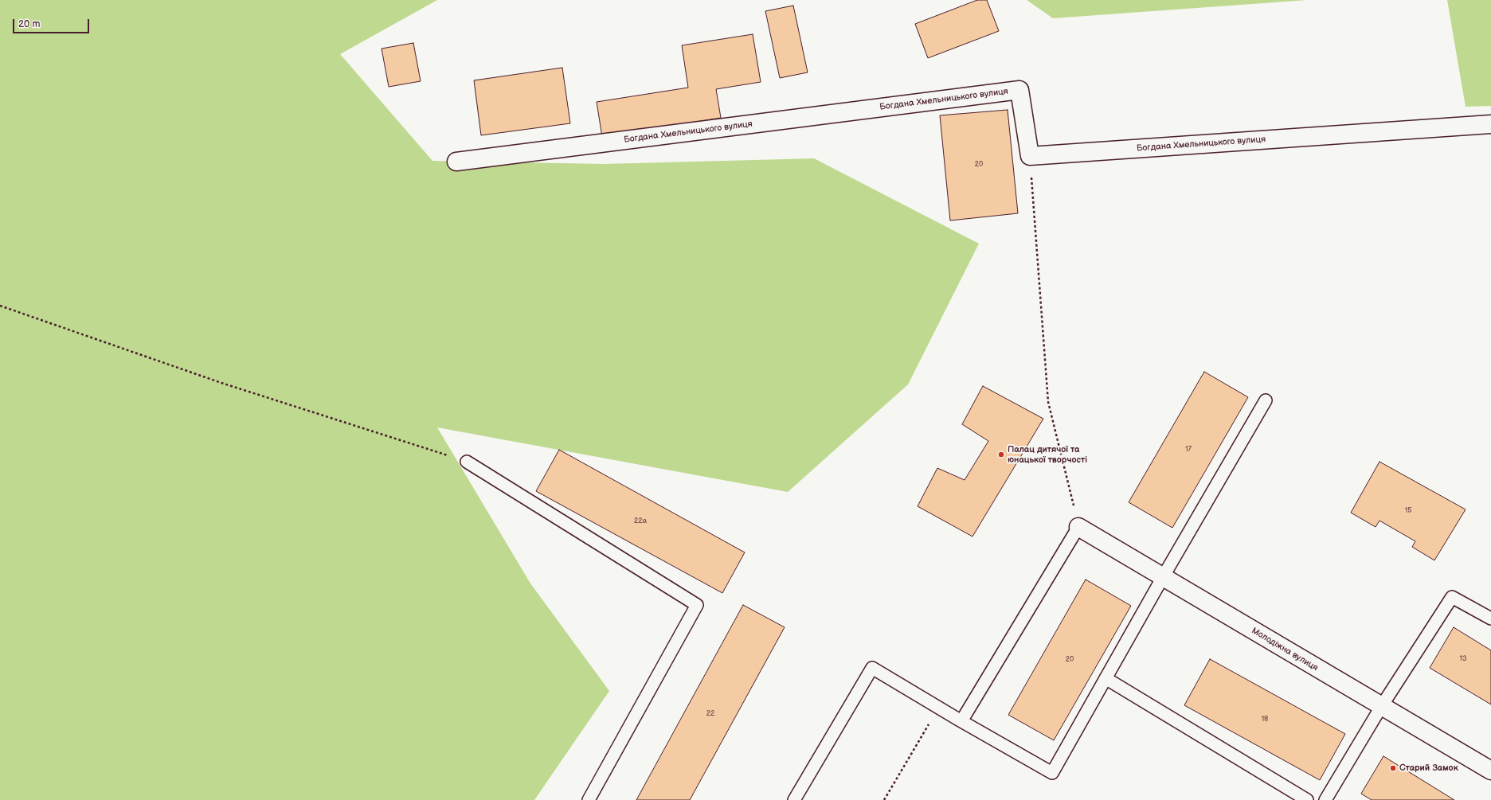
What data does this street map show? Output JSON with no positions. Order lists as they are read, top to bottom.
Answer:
{
  "streets": {
    "street": ["Богдана Хмельницького вулиця", "Молодіжна вулиця"]
  },
  "places": ["Палац дитячої та юнацької творчості", "Старий Замок"],
  "house_numbers": [
    "20",
    "17",
    "15",
    "22а",
    "13",
    "20",
    "22",
    "18"
  ],
  "scale_bar": "20 m"
}
